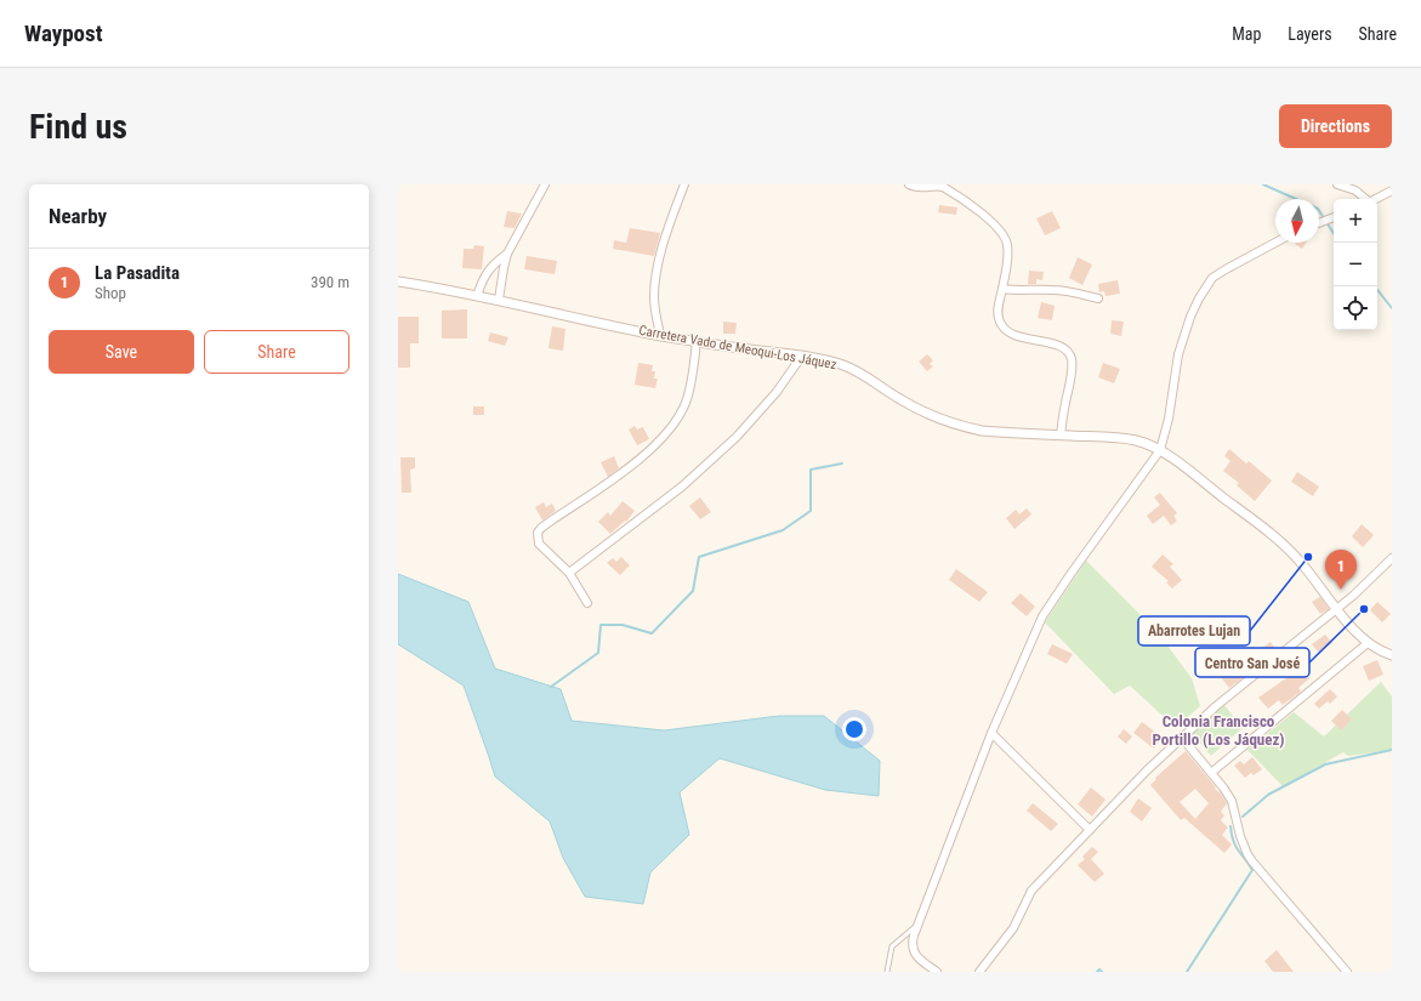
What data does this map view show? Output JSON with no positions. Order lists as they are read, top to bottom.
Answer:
{
  "streets": {
    "street": ["Carretera Vado de Meoqui-Los Jáquez"]
  },
  "districts": ["Colonia Francisco Portillo (Los Jáquez)"],
  "places": ["Abarrotes Lujan", "Centro San José"],
  "north": "bottom",
  "page": {
    "header": "Waypost",
    "nav": ["Map", "Layers", "Share"],
    "buttons": [
      "Directions",
      ["Save", "Share"]
    ],
    "title": "Find us",
    "heading": "Nearby",
    "map_buttons": ["+", "−"],
    "list": [
      {
        "mark": "1",
        "name": "La Pasadita",
        "note": "Shop",
        "value": "390 m"
      }
    ],
    "pins": "1"
  }
}
